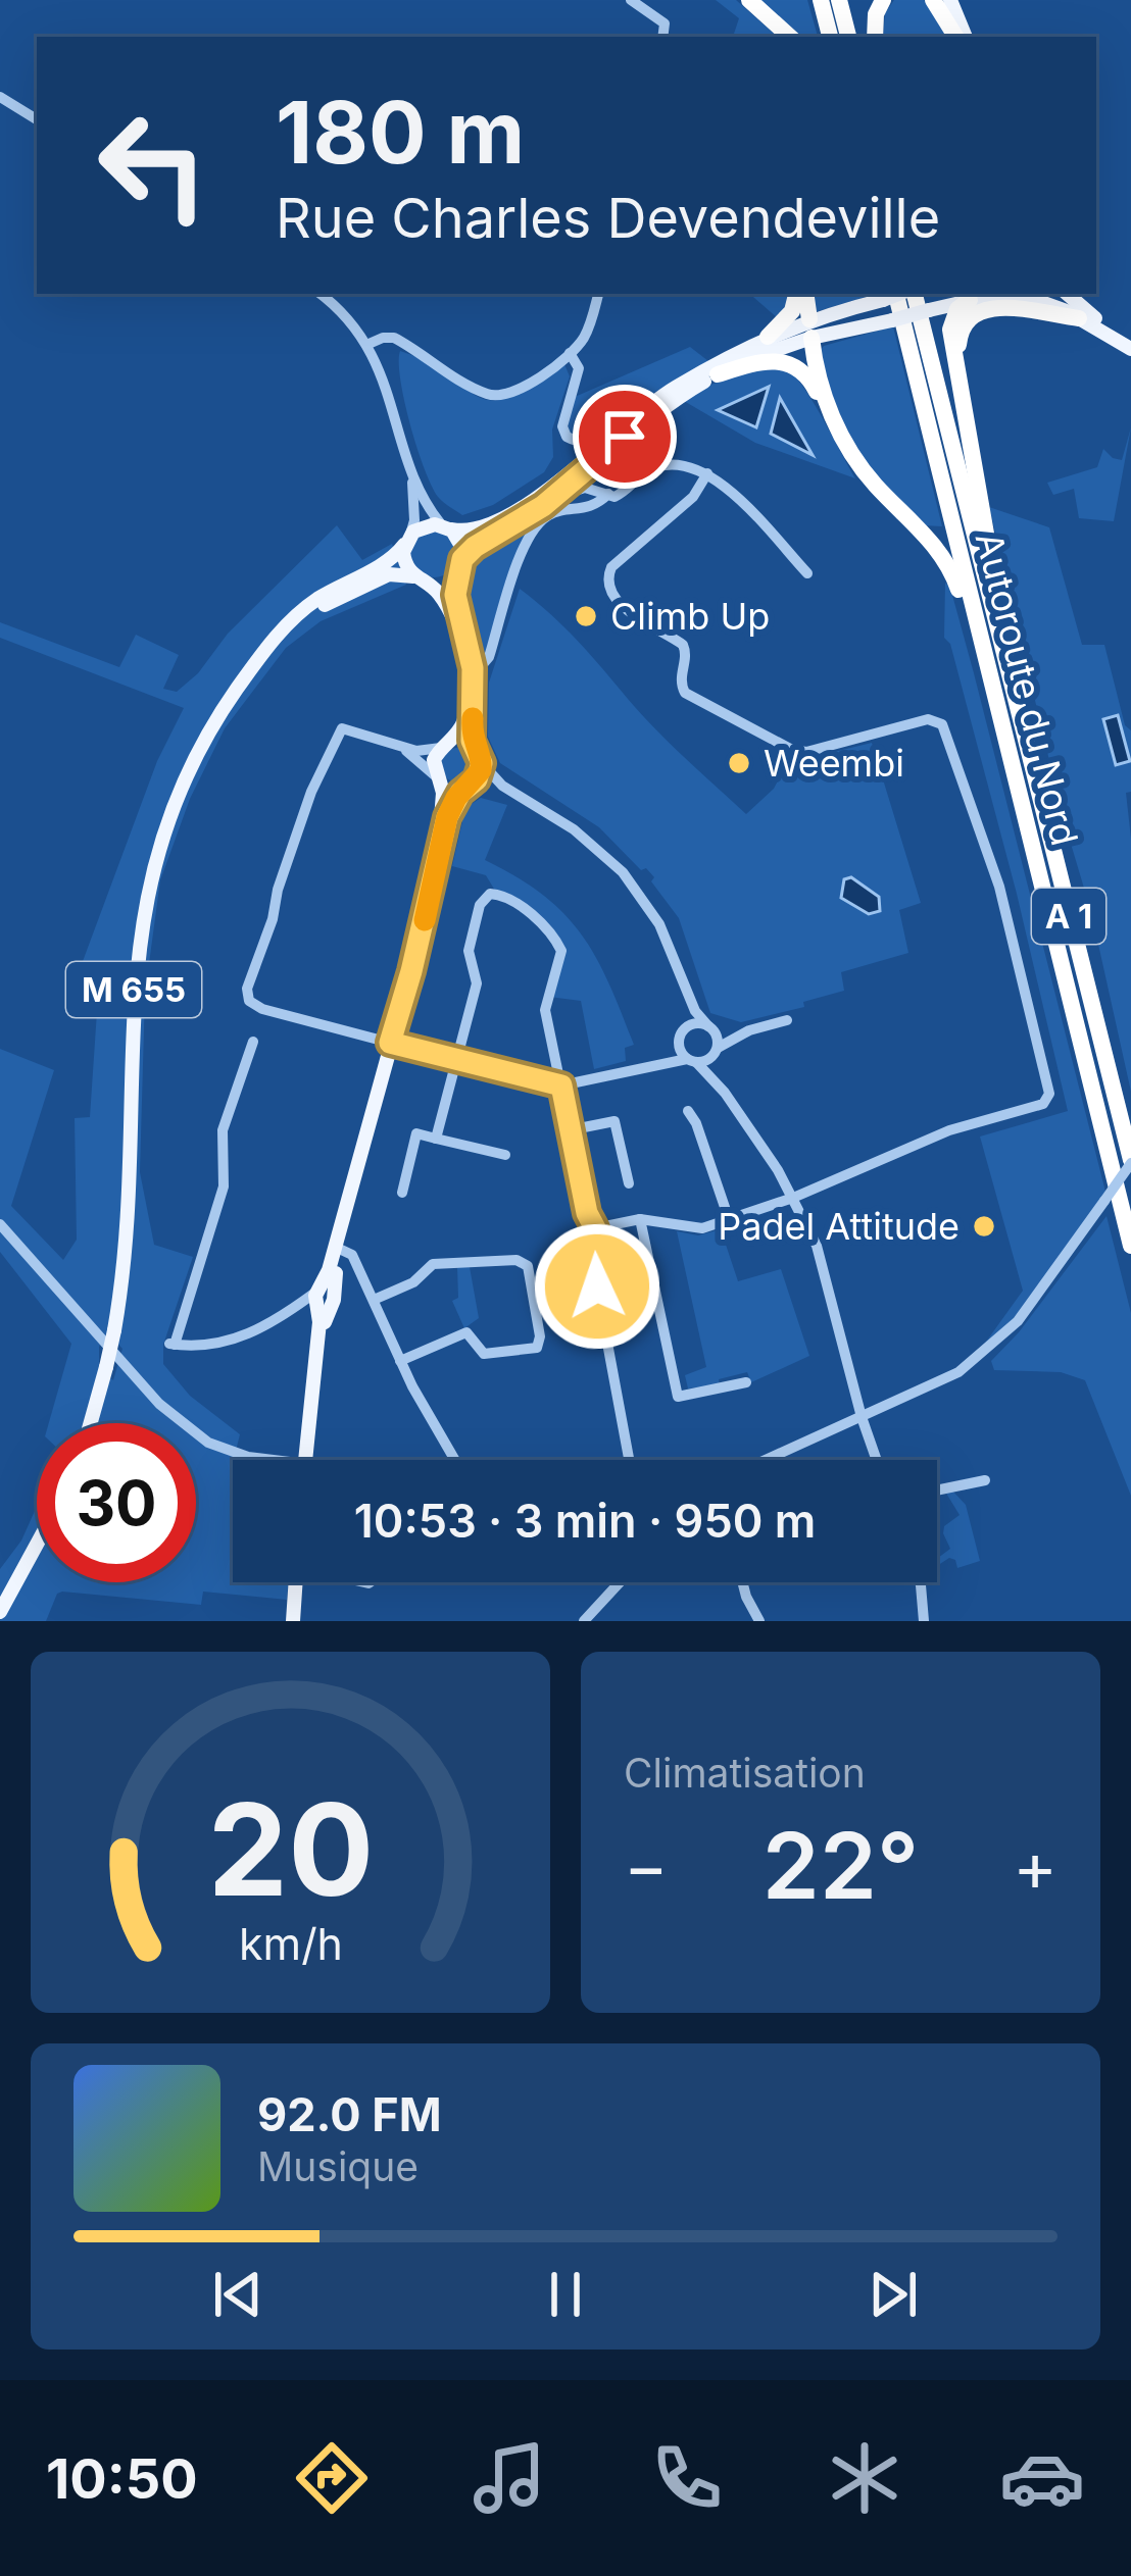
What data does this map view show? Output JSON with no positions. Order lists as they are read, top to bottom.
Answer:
{
  "streets": {
    "highway": ["Autoroute du Nord", "A 1"],
    "main road": ["M 655"]
  },
  "places": ["Climb Up", "Weembi", "Padel Attitude"],
  "page": {
    "turn": ["180 m", "Rue Charles Devendeville"],
    "limit": "30",
    "trip": "10:53 · 3 min · 950 m",
    "tile": "Climatisation",
    "heat": ["−", "22°", "+"],
    "song": ["92.0 FM", "Musique"],
    "tabs": "10:50",
    "gauge": ["20", "km/h"]
  }
}
